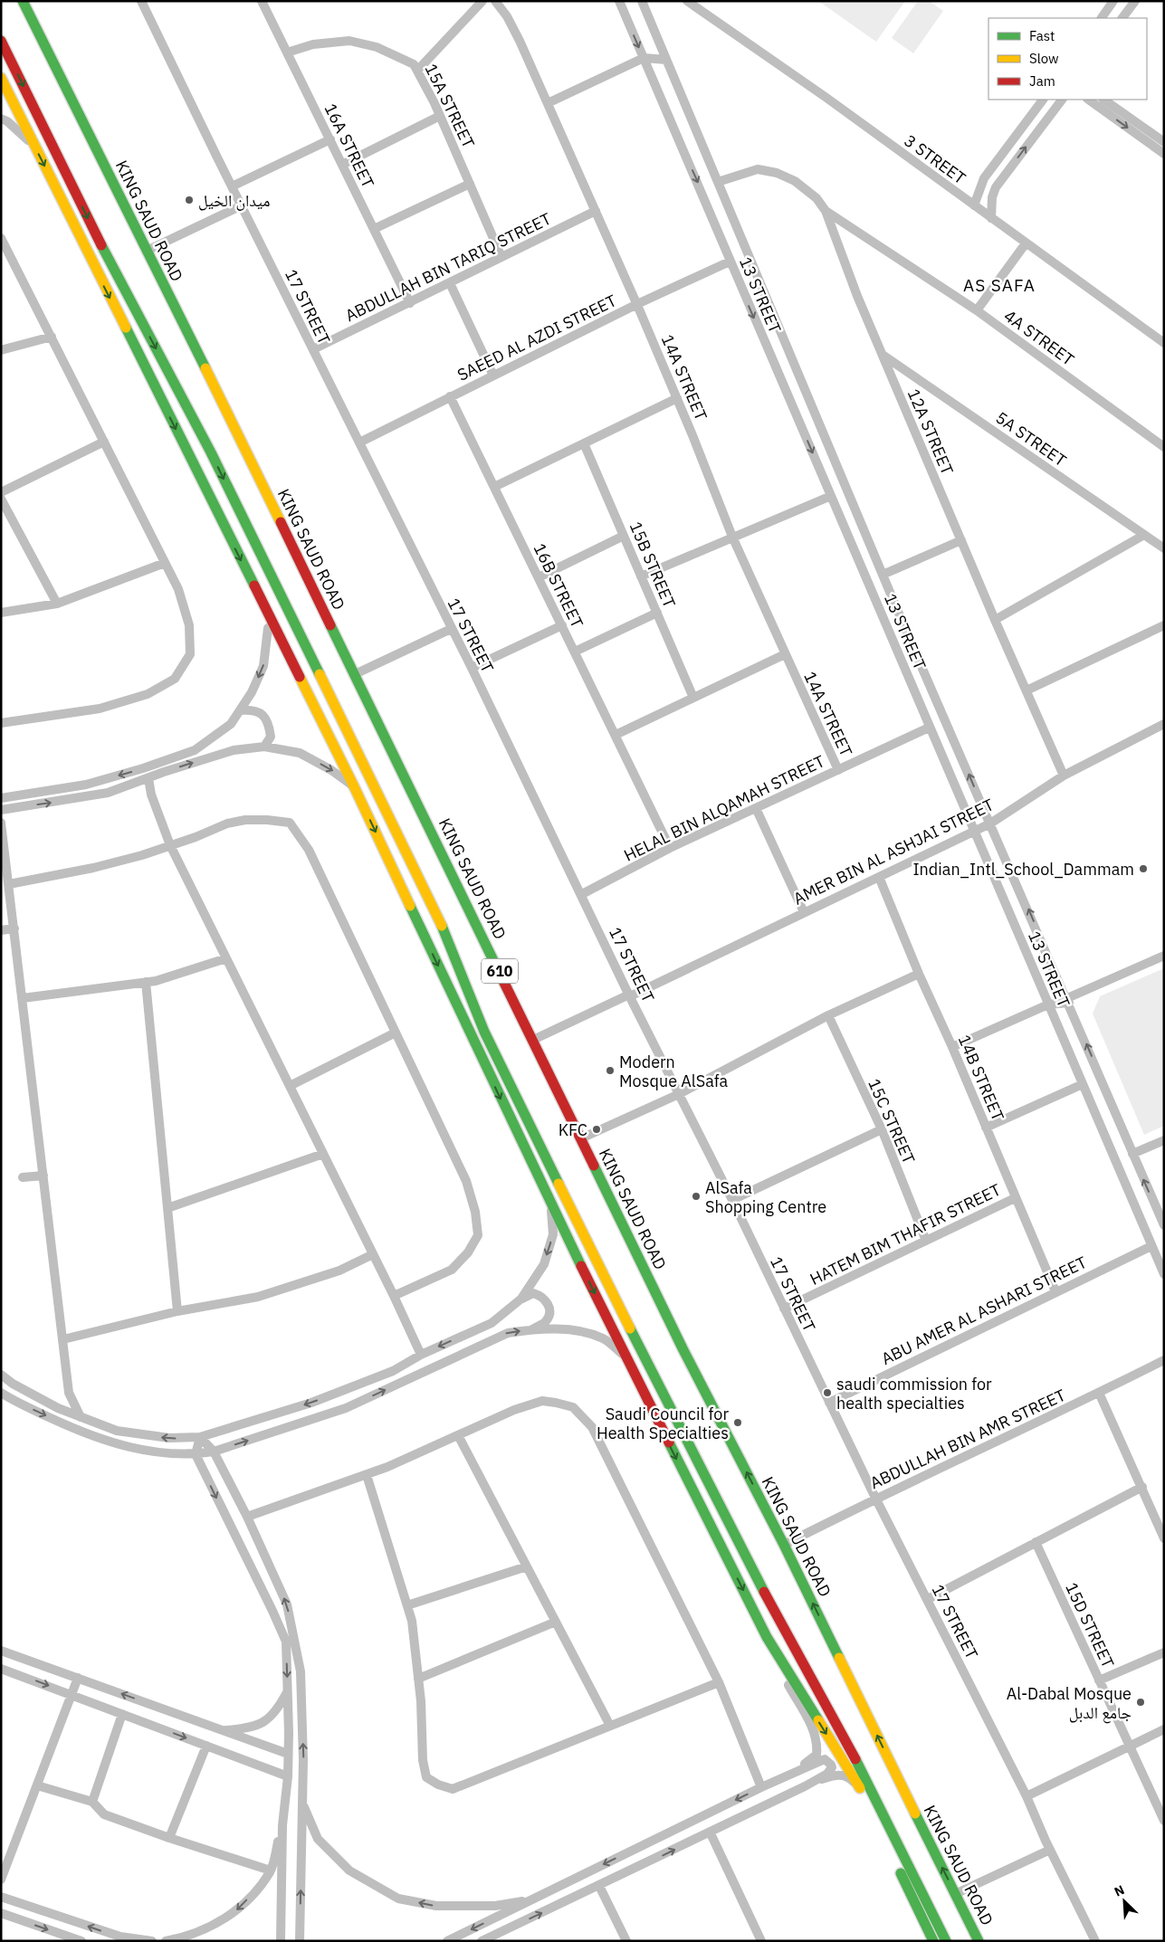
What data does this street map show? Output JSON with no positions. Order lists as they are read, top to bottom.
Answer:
{
  "streets": {
    "main road": ["KING SAUD ROAD", "610"],
    "street": [
      "15A STREET",
      "16A STREET",
      "3 STREET",
      "ABDULLAH BIN TARIQ STREET",
      "13 STREET",
      "17 STREET",
      "SAEED AL AZDI STREET",
      "4A STREET",
      "14A STREET",
      "12A STREET",
      "5A STREET",
      "15B STREET",
      "16B STREET",
      "HELAL BIN ALQAMAH STREET",
      "AMER BIN AL ASHJAI STREET",
      "14B STREET",
      "15C STREET",
      "HATEM BIM THAFIR STREET",
      "ABU AMER AL ASHARI STREET",
      "ABDULLAH BIN AMR STREET",
      "15D STREET"
    ]
  },
  "crossings": [
    ["15A STREET", "16A STREET"],
    ["15A STREET", "ABDULLAH BIN TARIQ STREET"],
    ["16A STREET", "ABDULLAH BIN TARIQ STREET"],
    ["KING SAUD ROAD", "AMER BIN AL ASHJAI STREET"],
    ["KING SAUD ROAD", "ABDULLAH BIN AMR STREET"],
    ["ABDULLAH BIN TARIQ STREET", "17 STREET"],
    ["ABDULLAH BIN TARIQ STREET", "14A STREET"],
    ["13 STREET", "SAEED AL AZDI STREET"],
    ["13 STREET", "12A STREET"],
    ["13 STREET", "HELAL BIN ALQAMAH STREET"],
    ["13 STREET", "AMER BIN AL ASHJAI STREET"],
    ["13 STREET", "ABU AMER AL ASHARI STREET"],
    ["17 STREET", "SAEED AL AZDI STREET"],
    ["17 STREET", "HELAL BIN ALQAMAH STREET"],
    ["17 STREET", "AMER BIN AL ASHJAI STREET"],
    ["17 STREET", "HATEM BIM THAFIR STREET"],
    ["17 STREET", "ABU AMER AL ASHARI STREET"],
    ["17 STREET", "ABDULLAH BIN AMR STREET"],
    ["SAEED AL AZDI STREET", "14A STREET"],
    ["SAEED AL AZDI STREET", "16B STREET"],
    ["4A STREET", "12A STREET"],
    ["14A STREET", "HELAL BIN ALQAMAH STREET"],
    ["12A STREET", "5A STREET"],
    ["12A STREET", "AMER BIN AL ASHJAI STREET"],
    ["16B STREET", "HELAL BIN ALQAMAH STREET"],
    ["AMER BIN AL ASHJAI STREET", "14B STREET"],
    ["14B STREET", "HATEM BIM THAFIR STREET"],
    ["14B STREET", "ABU AMER AL ASHARI STREET"],
    ["15C STREET", "HATEM BIM THAFIR STREET"]
  ],
  "districts": ["AS SAFA"],
  "places": [
    "ميدان الخيل",
    "Indian_Intl_School_Dammam",
    "Modern Mosque AlSafa",
    "KFC",
    "AlSafa Shopping Centre",
    "saudi commission for health specialties",
    "Saudi Council for Health Specialties",
    "Al-Dabal Mosque جامع الدبل"
  ],
  "legend": ["Fast", "Slow", "Jam"],
  "north": "top left"
}
